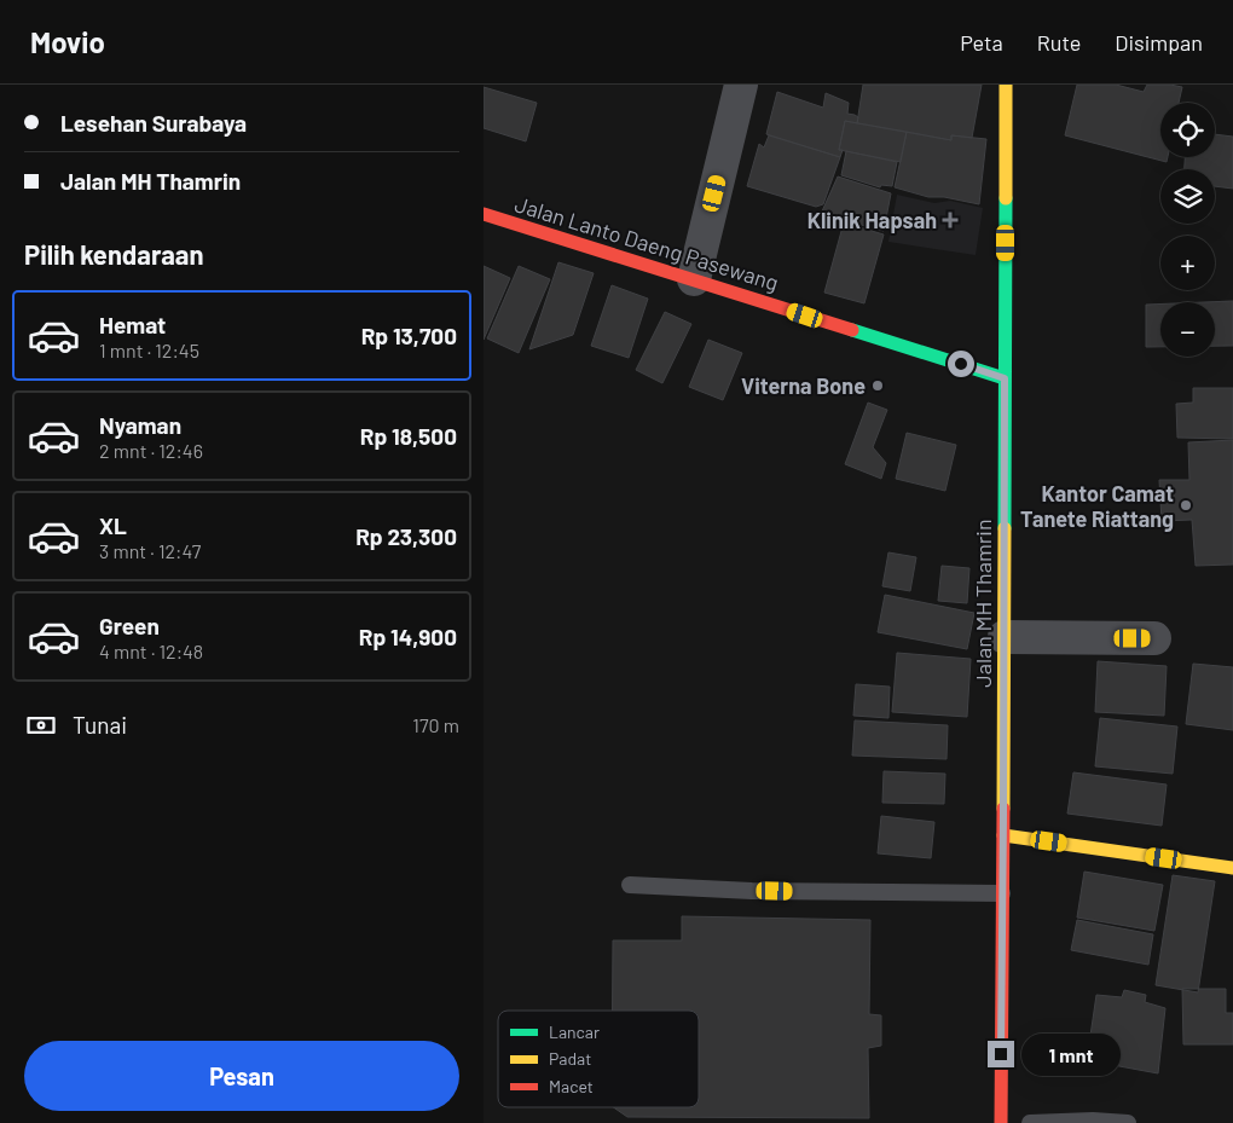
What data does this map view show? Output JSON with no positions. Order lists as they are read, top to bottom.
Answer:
{
  "streets": {
    "main road": ["Jalan Lanto Daeng Pasewang", "Jalan MH Thamrin"]
  },
  "crossings": [
    ["Jalan Lanto Daeng Pasewang", "Jalan MH Thamrin"]
  ],
  "places": {
    "health": ["Klinik Hapsah"],
    "other": ["Viterna Bone", "Kantor Camat Tanete Riattang"]
  },
  "legend": ["Lancar", "Padat", "Macet"],
  "page": {
    "header": "Movio",
    "nav": ["Peta", "Rute", "Disimpan"],
    "banner": ["Lesehan Surabaya", "Jalan MH Thamrin"],
    "map_buttons": ["+", "−"],
    "heading": "Pilih kendaraan",
    "list": [
      {
        "name": "Hemat",
        "note": "1 mnt · 12:45",
        "value": "Rp 13,700"
      },
      {
        "name": "Nyaman",
        "note": "2 mnt · 12:46",
        "value": "Rp 18,500"
      },
      {
        "name": "XL",
        "note": "3 mnt · 12:47",
        "value": "Rp 23,300"
      },
      {
        "name": "Green",
        "note": "4 mnt · 12:48",
        "value": "Rp 14,900"
      }
    ],
    "pay": ["Tunai", "170 m"],
    "buttons": "Pesan",
    "bubble": "1 mnt"
  }
}
